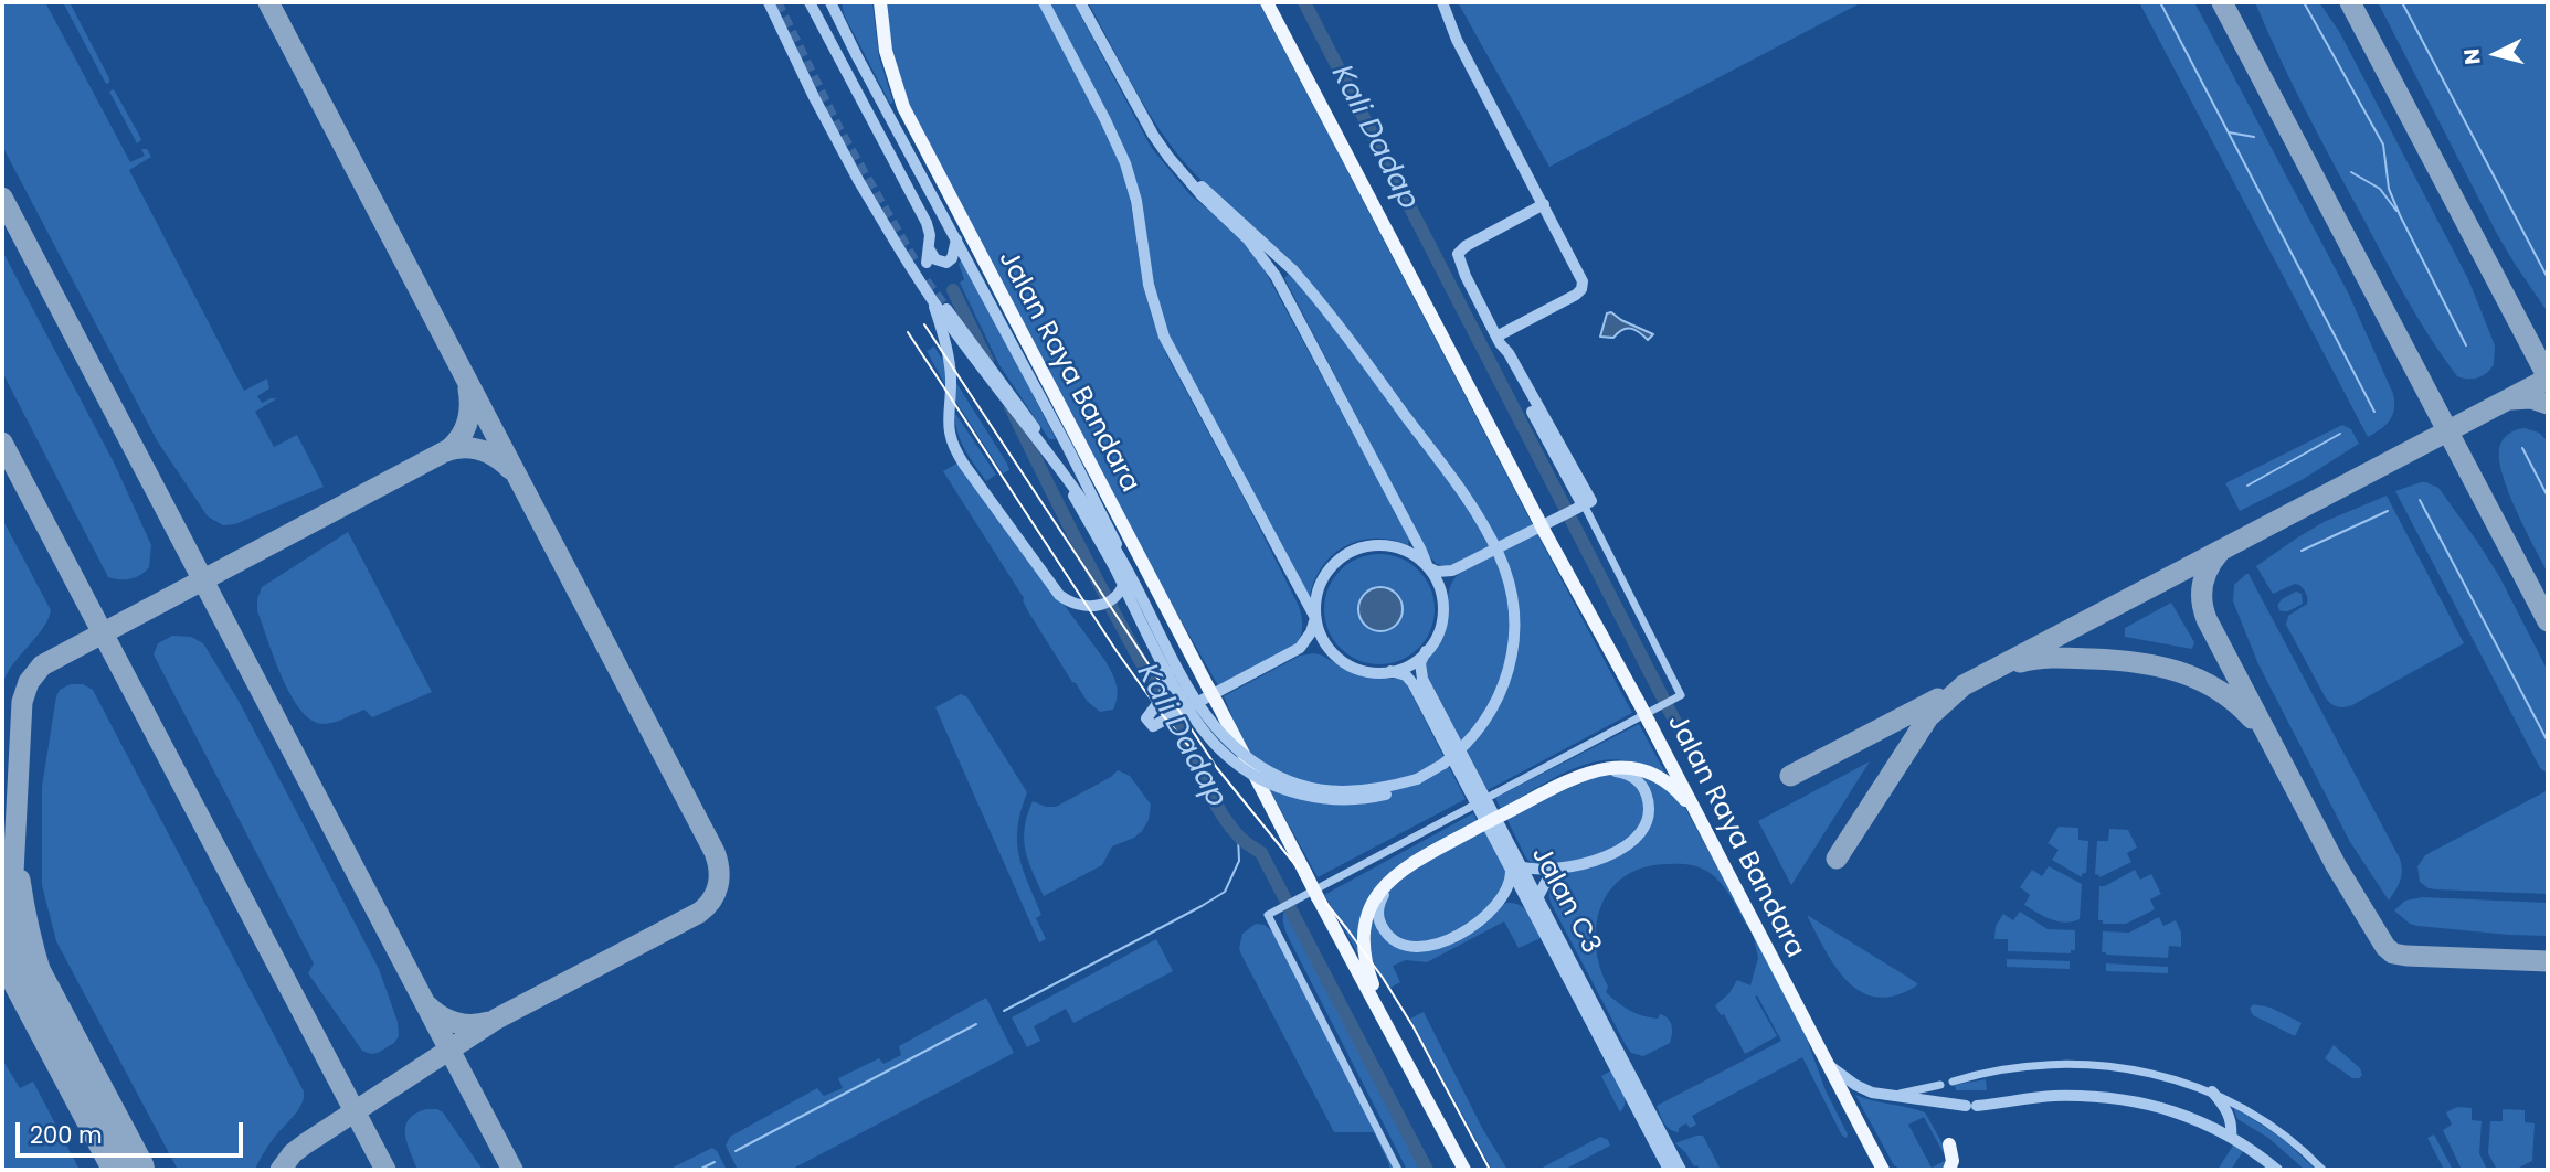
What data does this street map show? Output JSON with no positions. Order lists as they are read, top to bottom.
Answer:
{
  "streets": {
    "main road": ["Jalan Raya Bandara"],
    "street": ["Jalan C3"]
  },
  "crossings": [
    ["Jalan Raya Bandara", "Jalan C3"]
  ],
  "water": ["Kali Dadap"],
  "scale_bar": "200 m",
  "north": "left"
}
